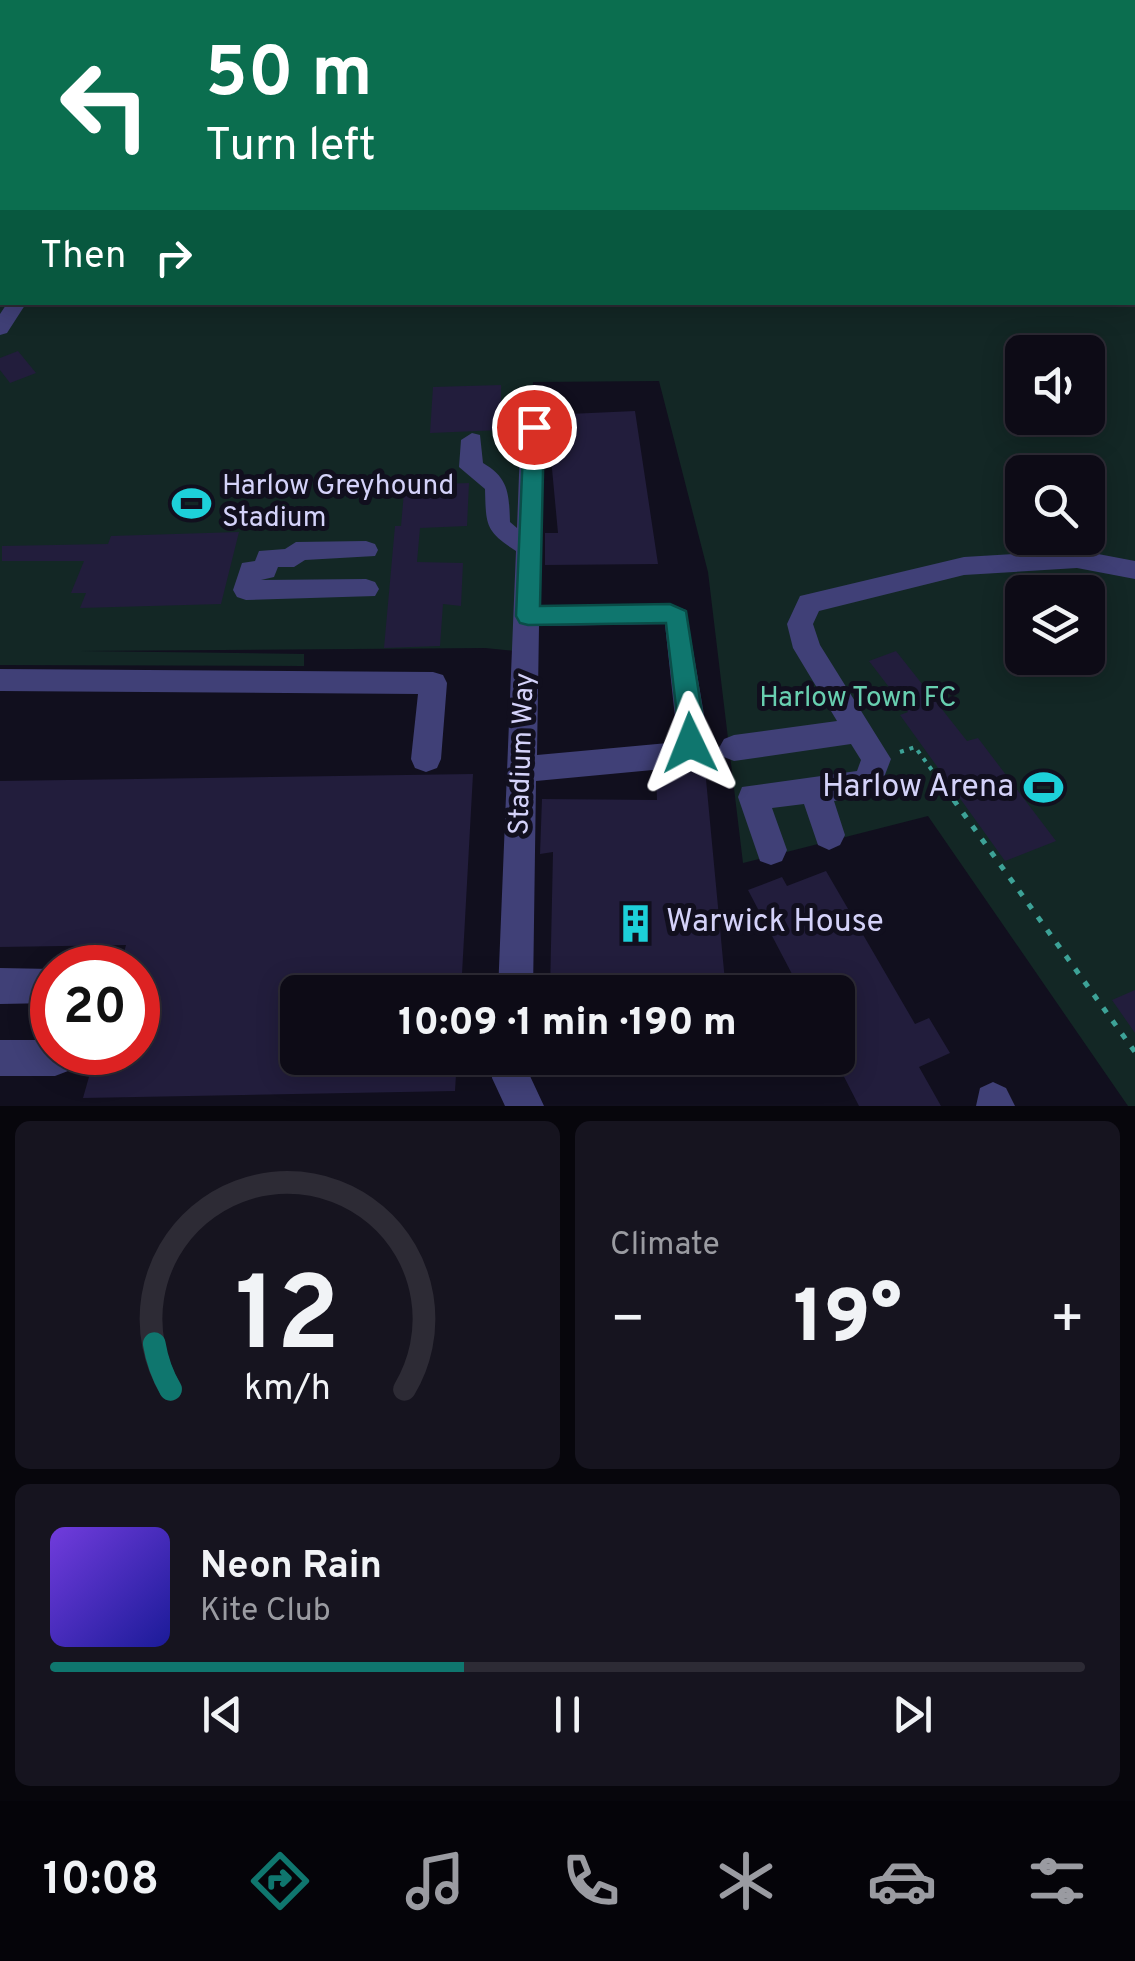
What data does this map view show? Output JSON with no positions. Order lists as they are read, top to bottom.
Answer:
{
  "streets": {
    "street": ["Stadium Way"]
  },
  "parks": ["Harlow Town FC"],
  "places": {
    "sports": ["Harlow Greyhound Stadium", "Harlow Arena"],
    "building": ["Warwick House"]
  },
  "page": {
    "turn": ["50 m", "Turn left"],
    "then": "Then",
    "limit": "20",
    "trip": "10:09 · 1 min · 190 m",
    "tile": "Climate",
    "heat": ["−", "19°", "+"],
    "song": ["Neon Rain", "Kite Club"],
    "tabs": "10:08",
    "gauge": ["12", "km/h"]
  }
}
